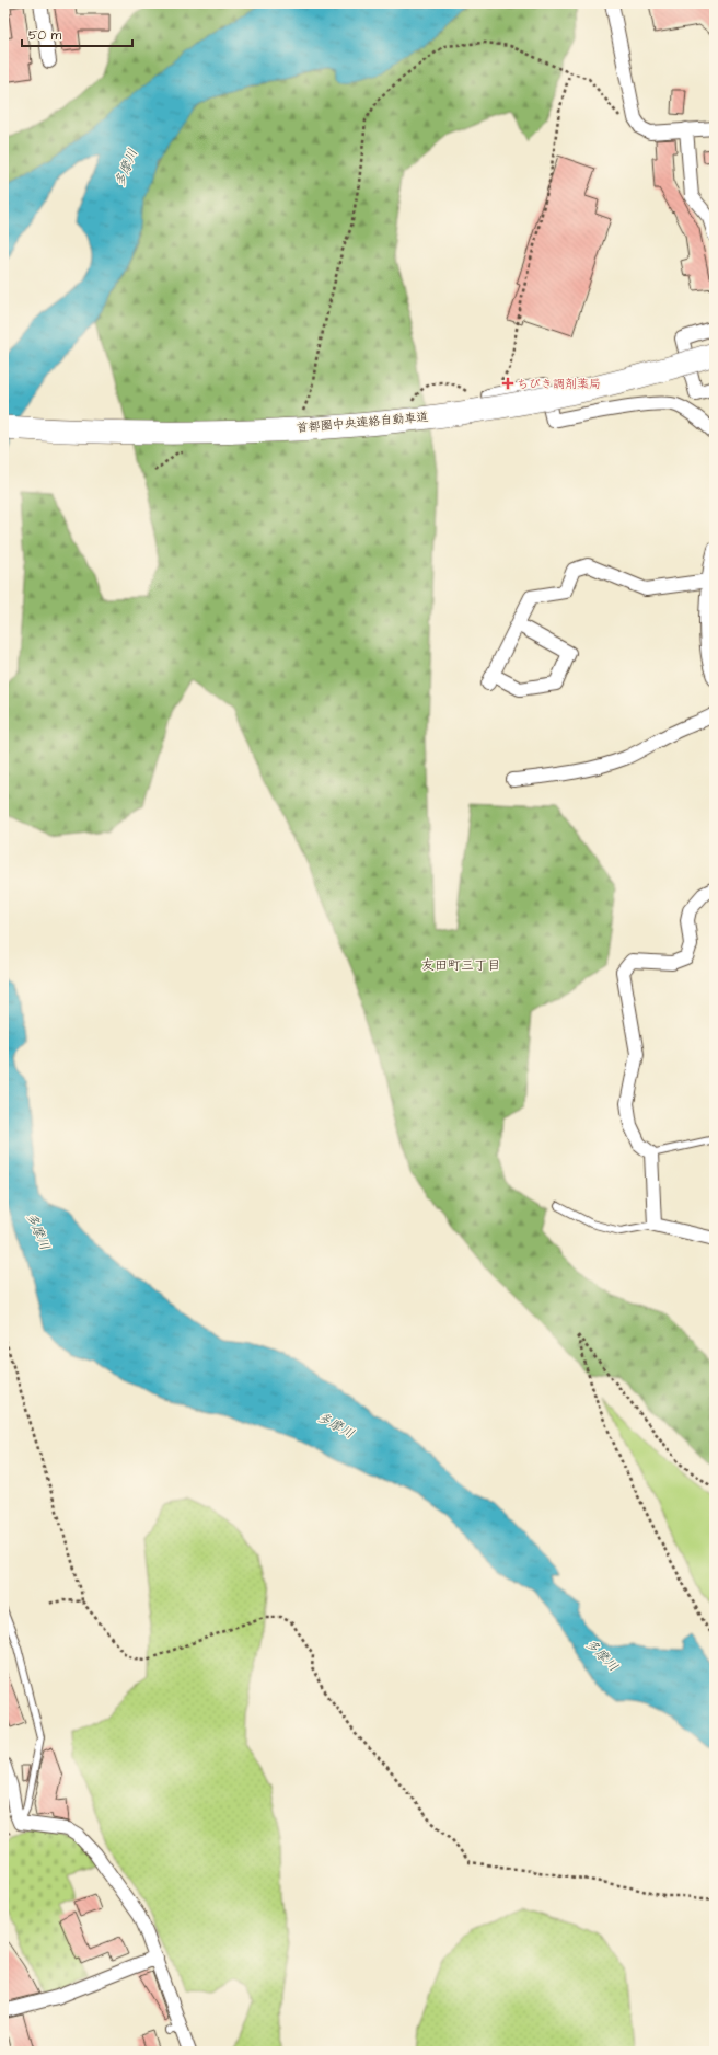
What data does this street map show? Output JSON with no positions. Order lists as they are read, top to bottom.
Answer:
{
  "streets": {
    "highway": ["首都圏中央連絡自動車道"]
  },
  "districts": ["友田町三丁目"],
  "water": ["多摩川"],
  "places": {
    "health": ["ちびき調剤薬局"]
  },
  "scale_bar": "50 m"
}
